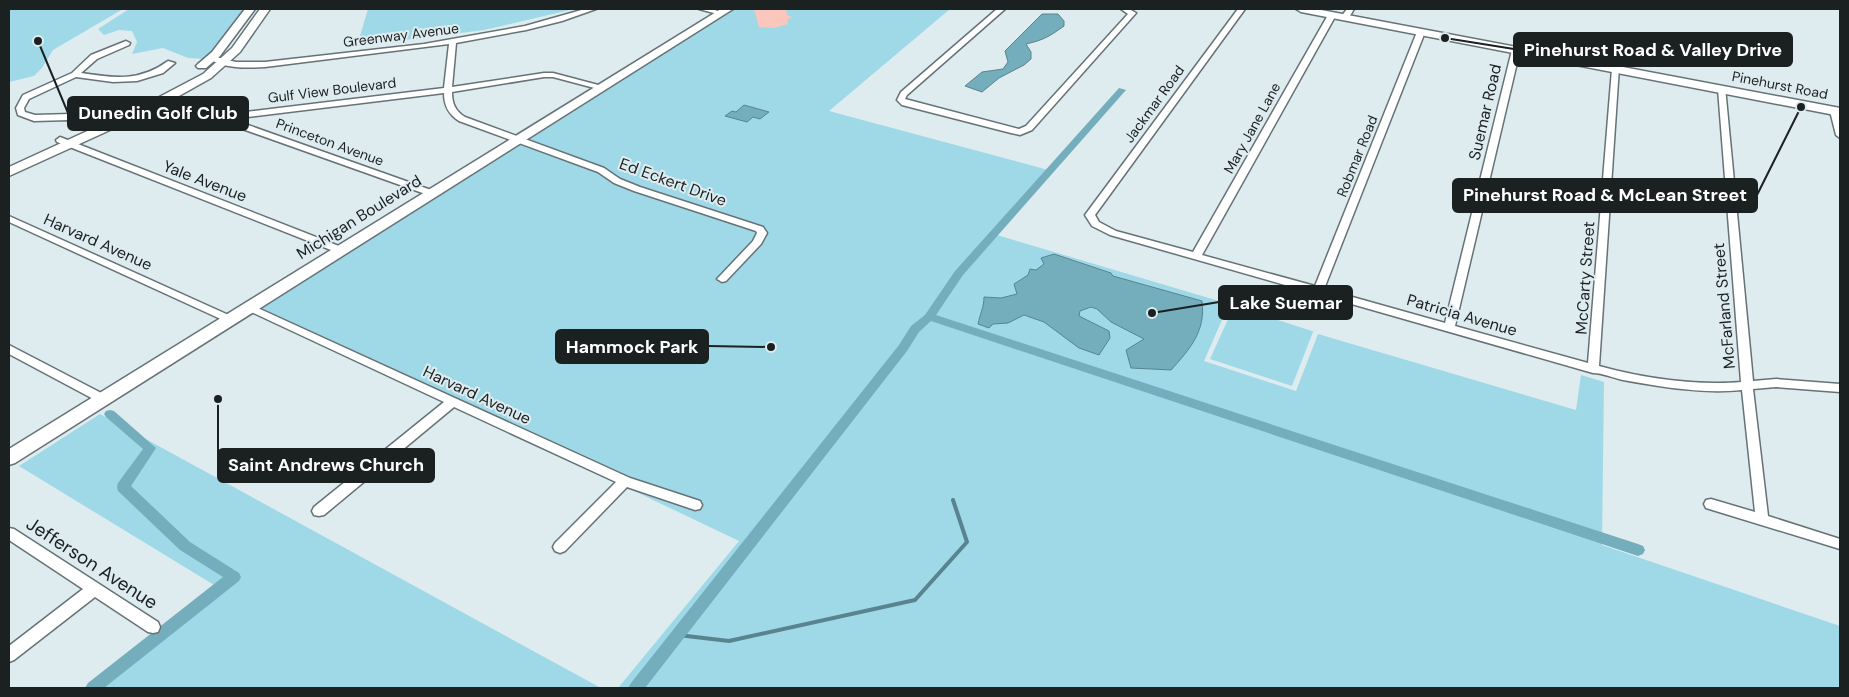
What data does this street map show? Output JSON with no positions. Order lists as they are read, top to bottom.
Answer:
{
  "streets": {
    "street": [
      "Greenway Avenue",
      "Pinehurst Road",
      "Gulf View Boulevard",
      "Jackmar Road",
      "Suemar Road",
      "Mary Jane Lane",
      "Princeton Avenue",
      "Robmar Road",
      "Yale Avenue",
      "Ed Eckert Drive",
      "Michigan Boulevard",
      "Harvard Avenue",
      "McCarty Street",
      "McFarland Street",
      "Patricia Avenue",
      "Jefferson Avenue"
    ]
  },
  "crossings": [
    ["Pinehurst Road", "Suemar Road"],
    ["Pinehurst Road", "Mary Jane Lane"],
    ["Pinehurst Road", "Robmar Road"],
    ["Pinehurst Road", "McCarty Street"],
    ["Pinehurst Road", "McFarland Street"],
    ["Gulf View Boulevard", "Princeton Avenue"],
    ["Gulf View Boulevard", "Michigan Boulevard"],
    ["Jackmar Road", "Patricia Avenue"],
    ["Suemar Road", "Patricia Avenue"],
    ["Mary Jane Lane", "Patricia Avenue"],
    ["Princeton Avenue", "Michigan Boulevard"],
    ["Robmar Road", "Patricia Avenue"],
    ["Yale Avenue", "Michigan Boulevard"],
    ["Ed Eckert Drive", "Michigan Boulevard"],
    ["Michigan Boulevard", "Harvard Avenue"],
    ["McCarty Street", "Patricia Avenue"],
    ["McFarland Street", "Patricia Avenue"]
  ],
  "places": [
    "Pinehurst Road & Valley Drive",
    "Dunedin Golf Club",
    "Pinehurst Road & McLean Street",
    "Lake Suemar",
    "Hammock Park",
    "Saint Andrews Church"
  ]
}
